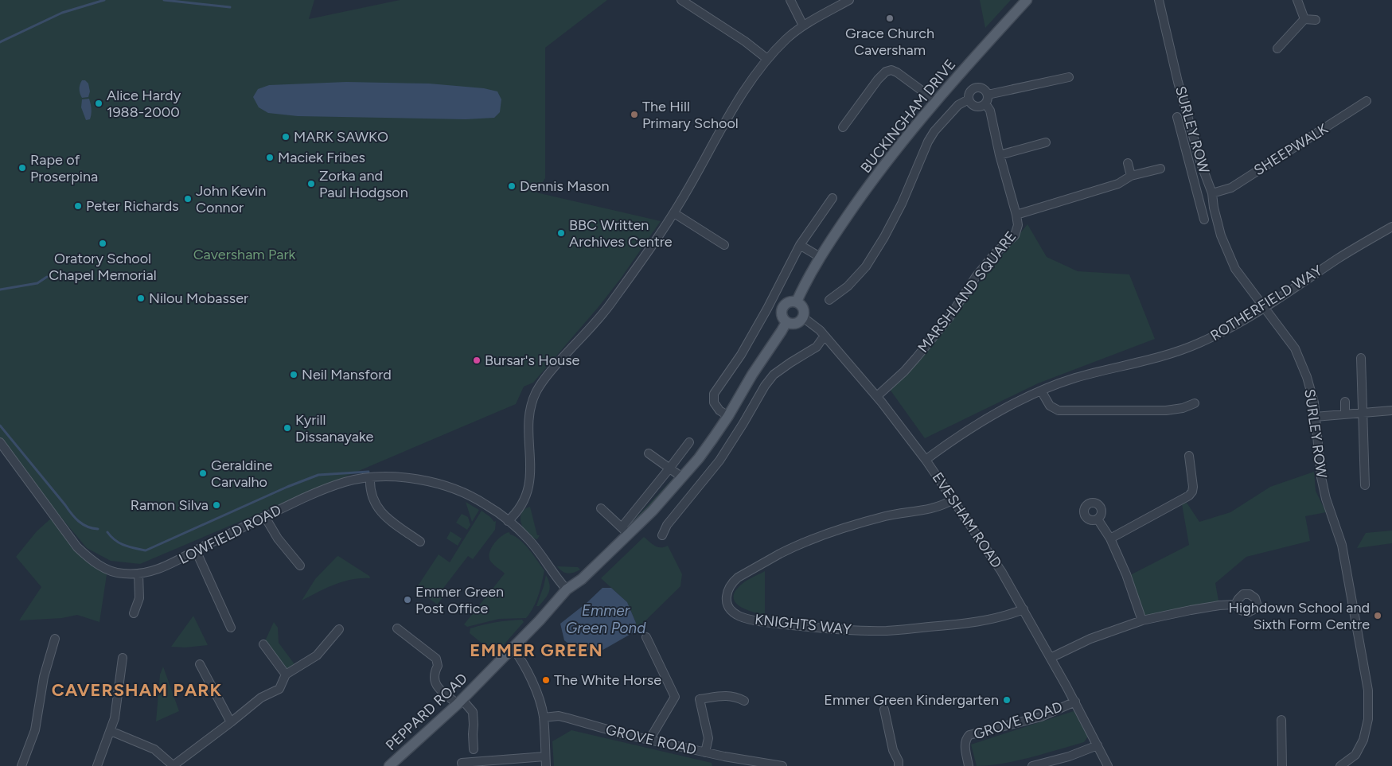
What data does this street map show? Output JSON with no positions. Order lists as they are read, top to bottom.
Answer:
{
  "streets": {
    "main road": ["BUCKINGHAM DRIVE", "PEPPARD ROAD"],
    "street": [
      "SURLEY ROW",
      "SHEEPWALK",
      "MARSHLAND SQUARE",
      "ROTHERFIELD WAY",
      "EVESHAM ROAD",
      "LOWFIELD ROAD",
      "KNIGHTS WAY",
      "GROVE ROAD"
    ]
  },
  "crossings": [
    ["BUCKINGHAM DRIVE", "EVESHAM ROAD"],
    ["SURLEY ROW", "SHEEPWALK"],
    ["SURLEY ROW", "ROTHERFIELD WAY"],
    ["MARSHLAND SQUARE", "EVESHAM ROAD"],
    ["ROTHERFIELD WAY", "EVESHAM ROAD"],
    ["EVESHAM ROAD", "KNIGHTS WAY"],
    ["EVESHAM ROAD", "GROVE ROAD"]
  ],
  "districts": ["EMMER GREEN", "CAVERSHAM PARK"],
  "water": ["Emmer Green Pond"],
  "parks": ["Caversham Park"],
  "places": [
    "Grace Church Caversham",
    "Alice Hardy 1988-2000",
    "The Hill Primary School",
    "MARK SAWKO",
    "Maciek Fribes",
    "Rape of Proserpina",
    "Zorka and Paul Hodgson",
    "Dennis Mason",
    "John Kevin Connor",
    "Peter Richards",
    "BBC Written Archives Centre",
    "Oratory School Chapel Memorial",
    "Nilou Mobasser",
    "Bursar's House",
    "Neil Mansford",
    "Kyrill Dissanayake",
    "Geraldine Carvalho",
    "Ramon Silva",
    "Emmer Green Post Office",
    "Highdown School and Sixth Form Centre",
    "The White Horse",
    "Emmer Green Kindergarten"
  ]
}
